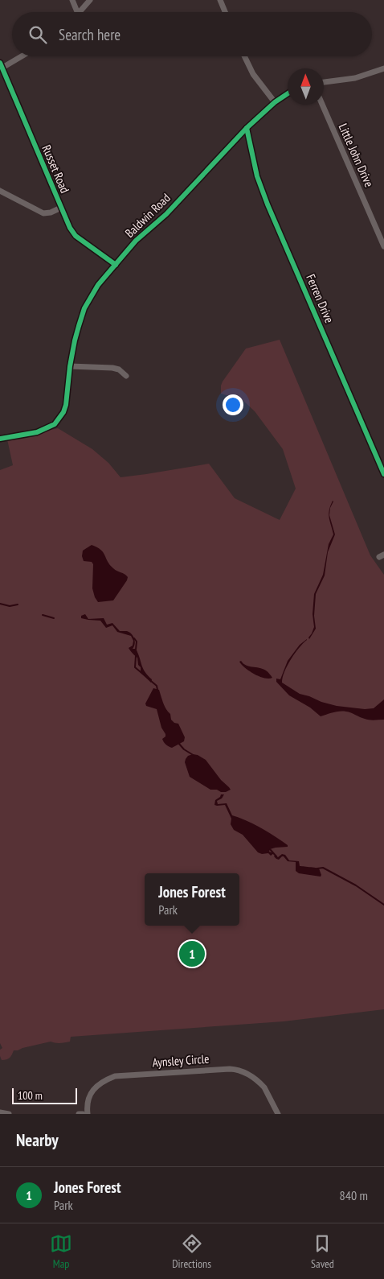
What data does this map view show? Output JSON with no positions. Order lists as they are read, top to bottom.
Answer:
{
  "streets": {
    "street": [
      "Little John Drive",
      "Russet Road",
      "Baldwin Road",
      "Ferren Drive",
      "Aynsley Circle"
    ]
  },
  "crossings": [
    ["Russet Road", "Baldwin Road"],
    ["Baldwin Road", "Ferren Drive"]
  ],
  "scale_bar": "100 m",
  "north": "top",
  "page": {
    "search": "Search here",
    "popup": ["Jones Forest", "Park"],
    "pins": "1",
    "scale": "100 m",
    "heading": "Nearby",
    "list": [
      {
        "mark": "1",
        "name": "Jones Forest",
        "note": "Park",
        "value": "840 m"
      }
    ],
    "nav": ["Map", "Directions", "Saved"]
  }
}
